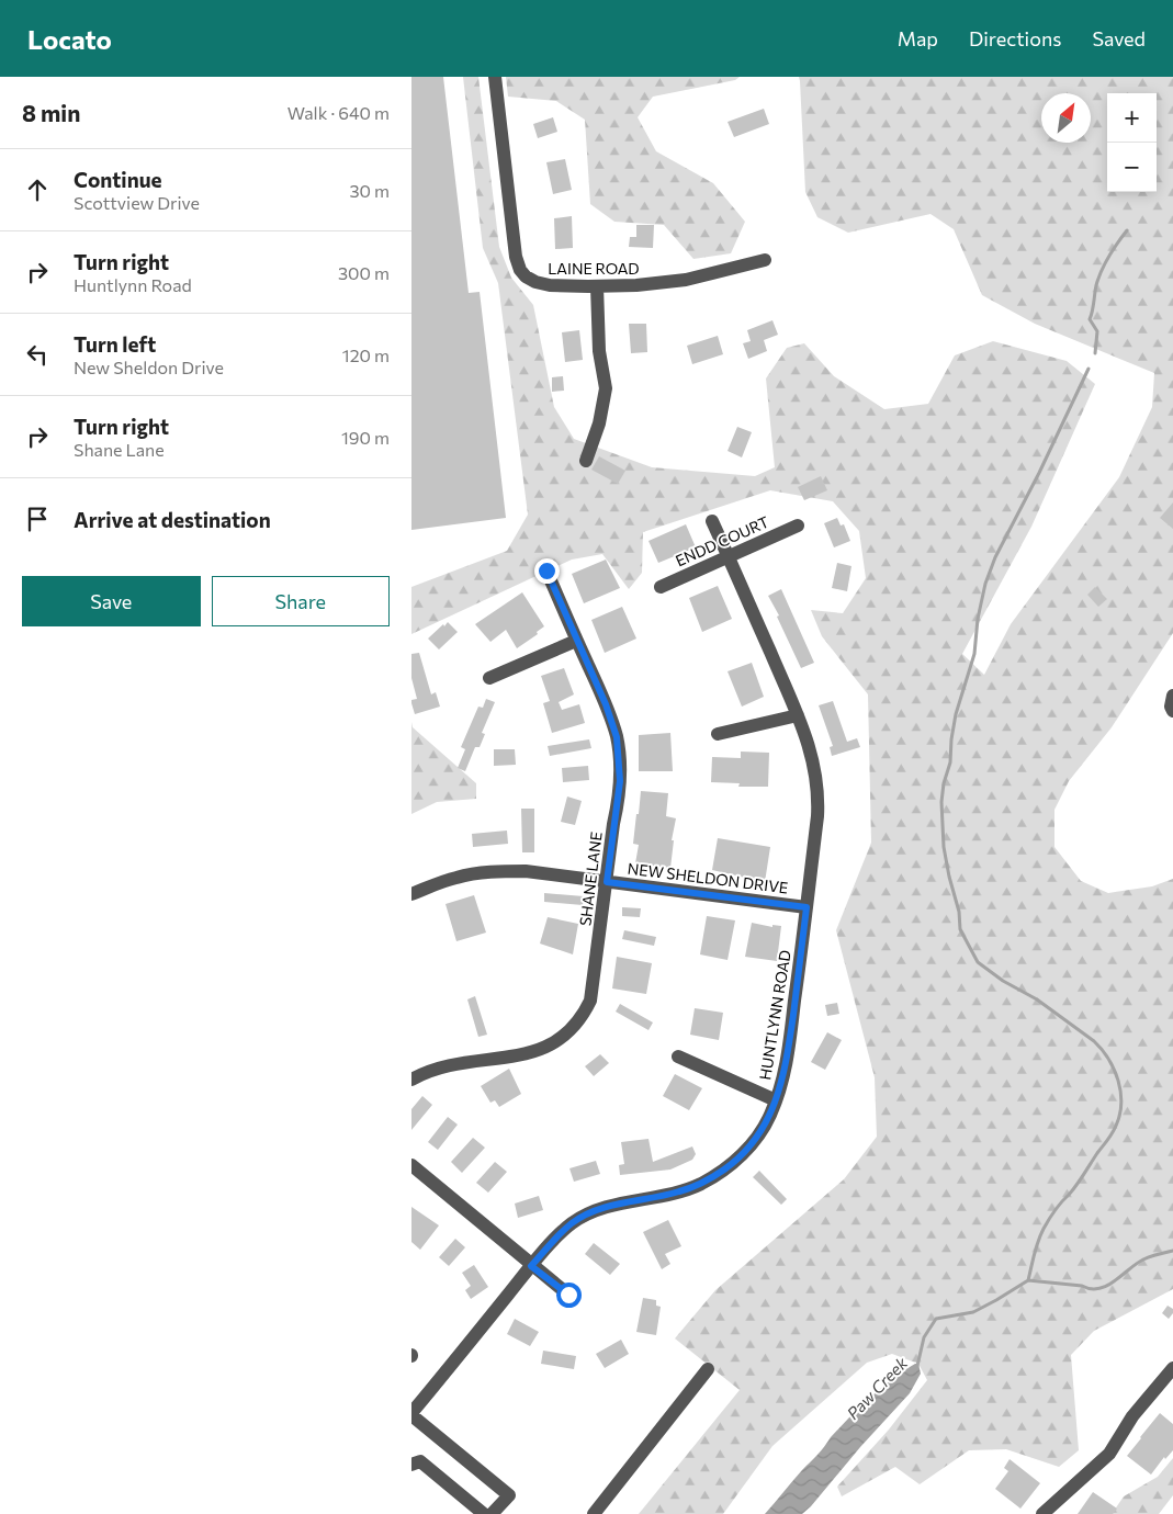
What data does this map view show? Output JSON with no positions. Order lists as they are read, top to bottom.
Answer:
{
  "streets": {
    "street": [
      "LAINE ROAD",
      "ENDD COURT",
      "NEW SHELDON DRIVE",
      "SHANE LANE",
      "HUNTLYNN ROAD"
    ]
  },
  "crossings": [
    ["ENDD COURT", "HUNTLYNN ROAD"],
    ["NEW SHELDON DRIVE", "SHANE LANE"],
    ["NEW SHELDON DRIVE", "HUNTLYNN ROAD"]
  ],
  "water": ["Paw Creek"],
  "north": "top right",
  "page": {
    "header": "Locato",
    "nav": ["Map", "Directions", "Saved"],
    "heading": ["8 min", "Walk · 640 m"],
    "map_buttons": ["+", "−"],
    "list": [
      ["Continue", "Scottview Drive", "30 m"],
      ["Turn right", "Huntlynn Road", "300 m"],
      ["Turn left", "New Sheldon Drive", "120 m"],
      ["Turn right", "Shane Lane", "190 m"],
      "Arrive at destination"
    ],
    "buttons": ["Save", "Share"]
  }
}
